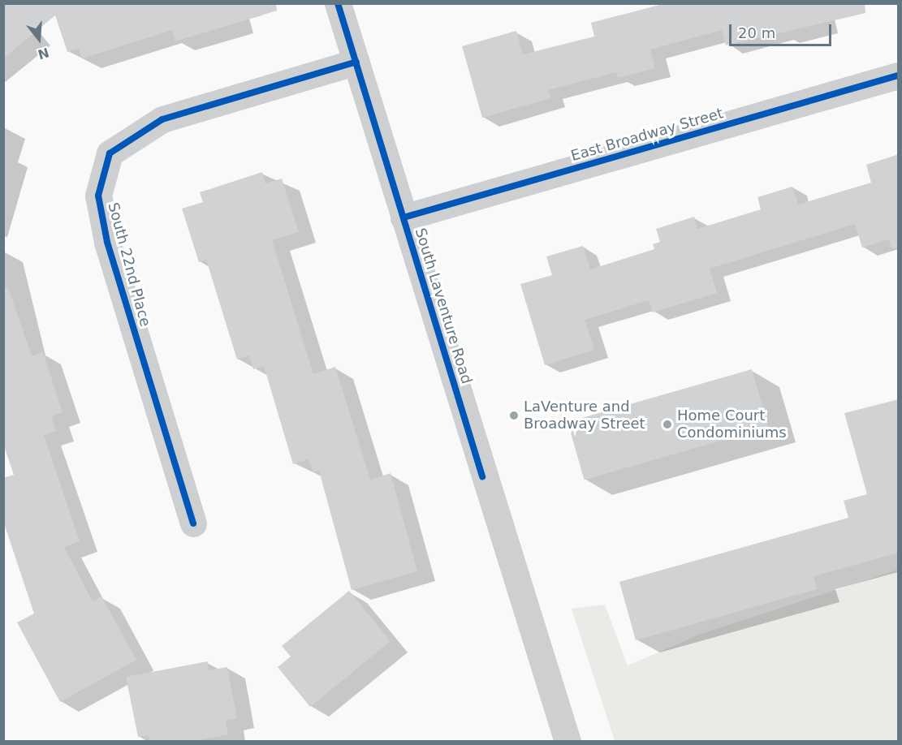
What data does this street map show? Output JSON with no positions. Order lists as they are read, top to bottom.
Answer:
{
  "streets": {
    "street": ["East Broadway Street", "South 22nd Place", "South Laventure Road"]
  },
  "crossings": [
    ["East Broadway Street", "South Laventure Road"],
    ["South 22nd Place", "South Laventure Road"]
  ],
  "places": ["LaVenture and Broadway Street", "Home Court Condominiums"],
  "scale_bar": "20 m",
  "north": "bottom"
}
